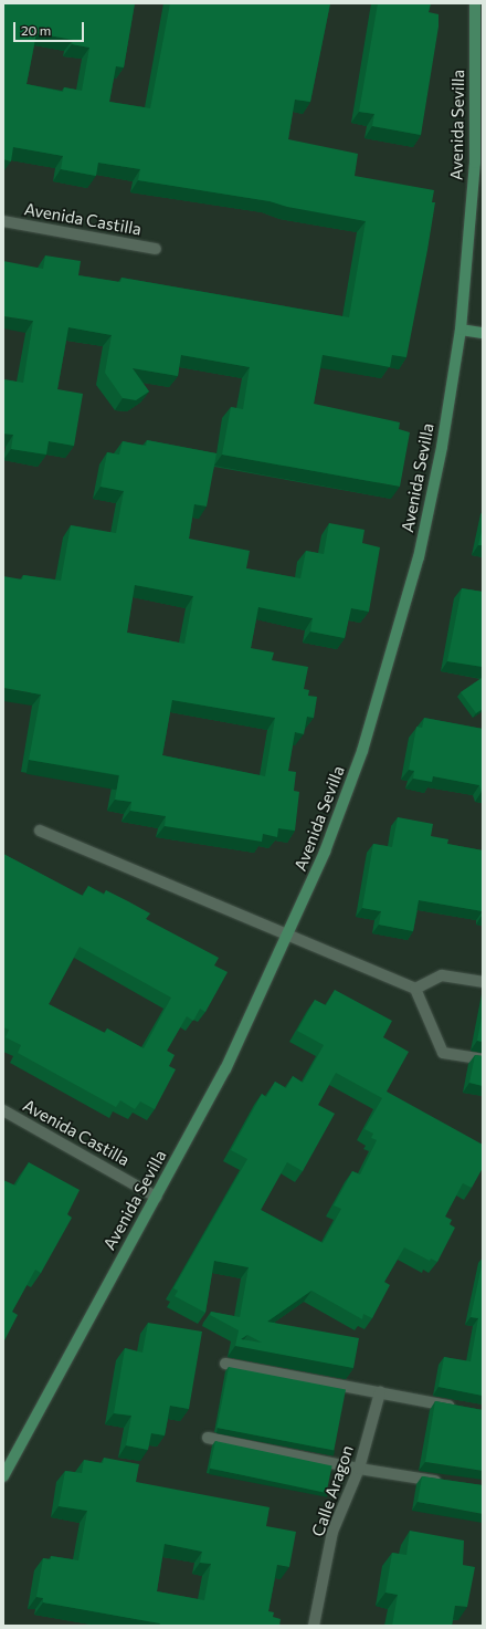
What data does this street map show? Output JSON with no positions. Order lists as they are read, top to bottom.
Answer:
{
  "streets": {
    "street": ["Avenida Sevilla", "Avenida Castilla", "Calle Aragon"]
  },
  "crossings": [
    ["Avenida Sevilla", "Avenida Castilla"]
  ],
  "scale_bar": "20 m"
}
